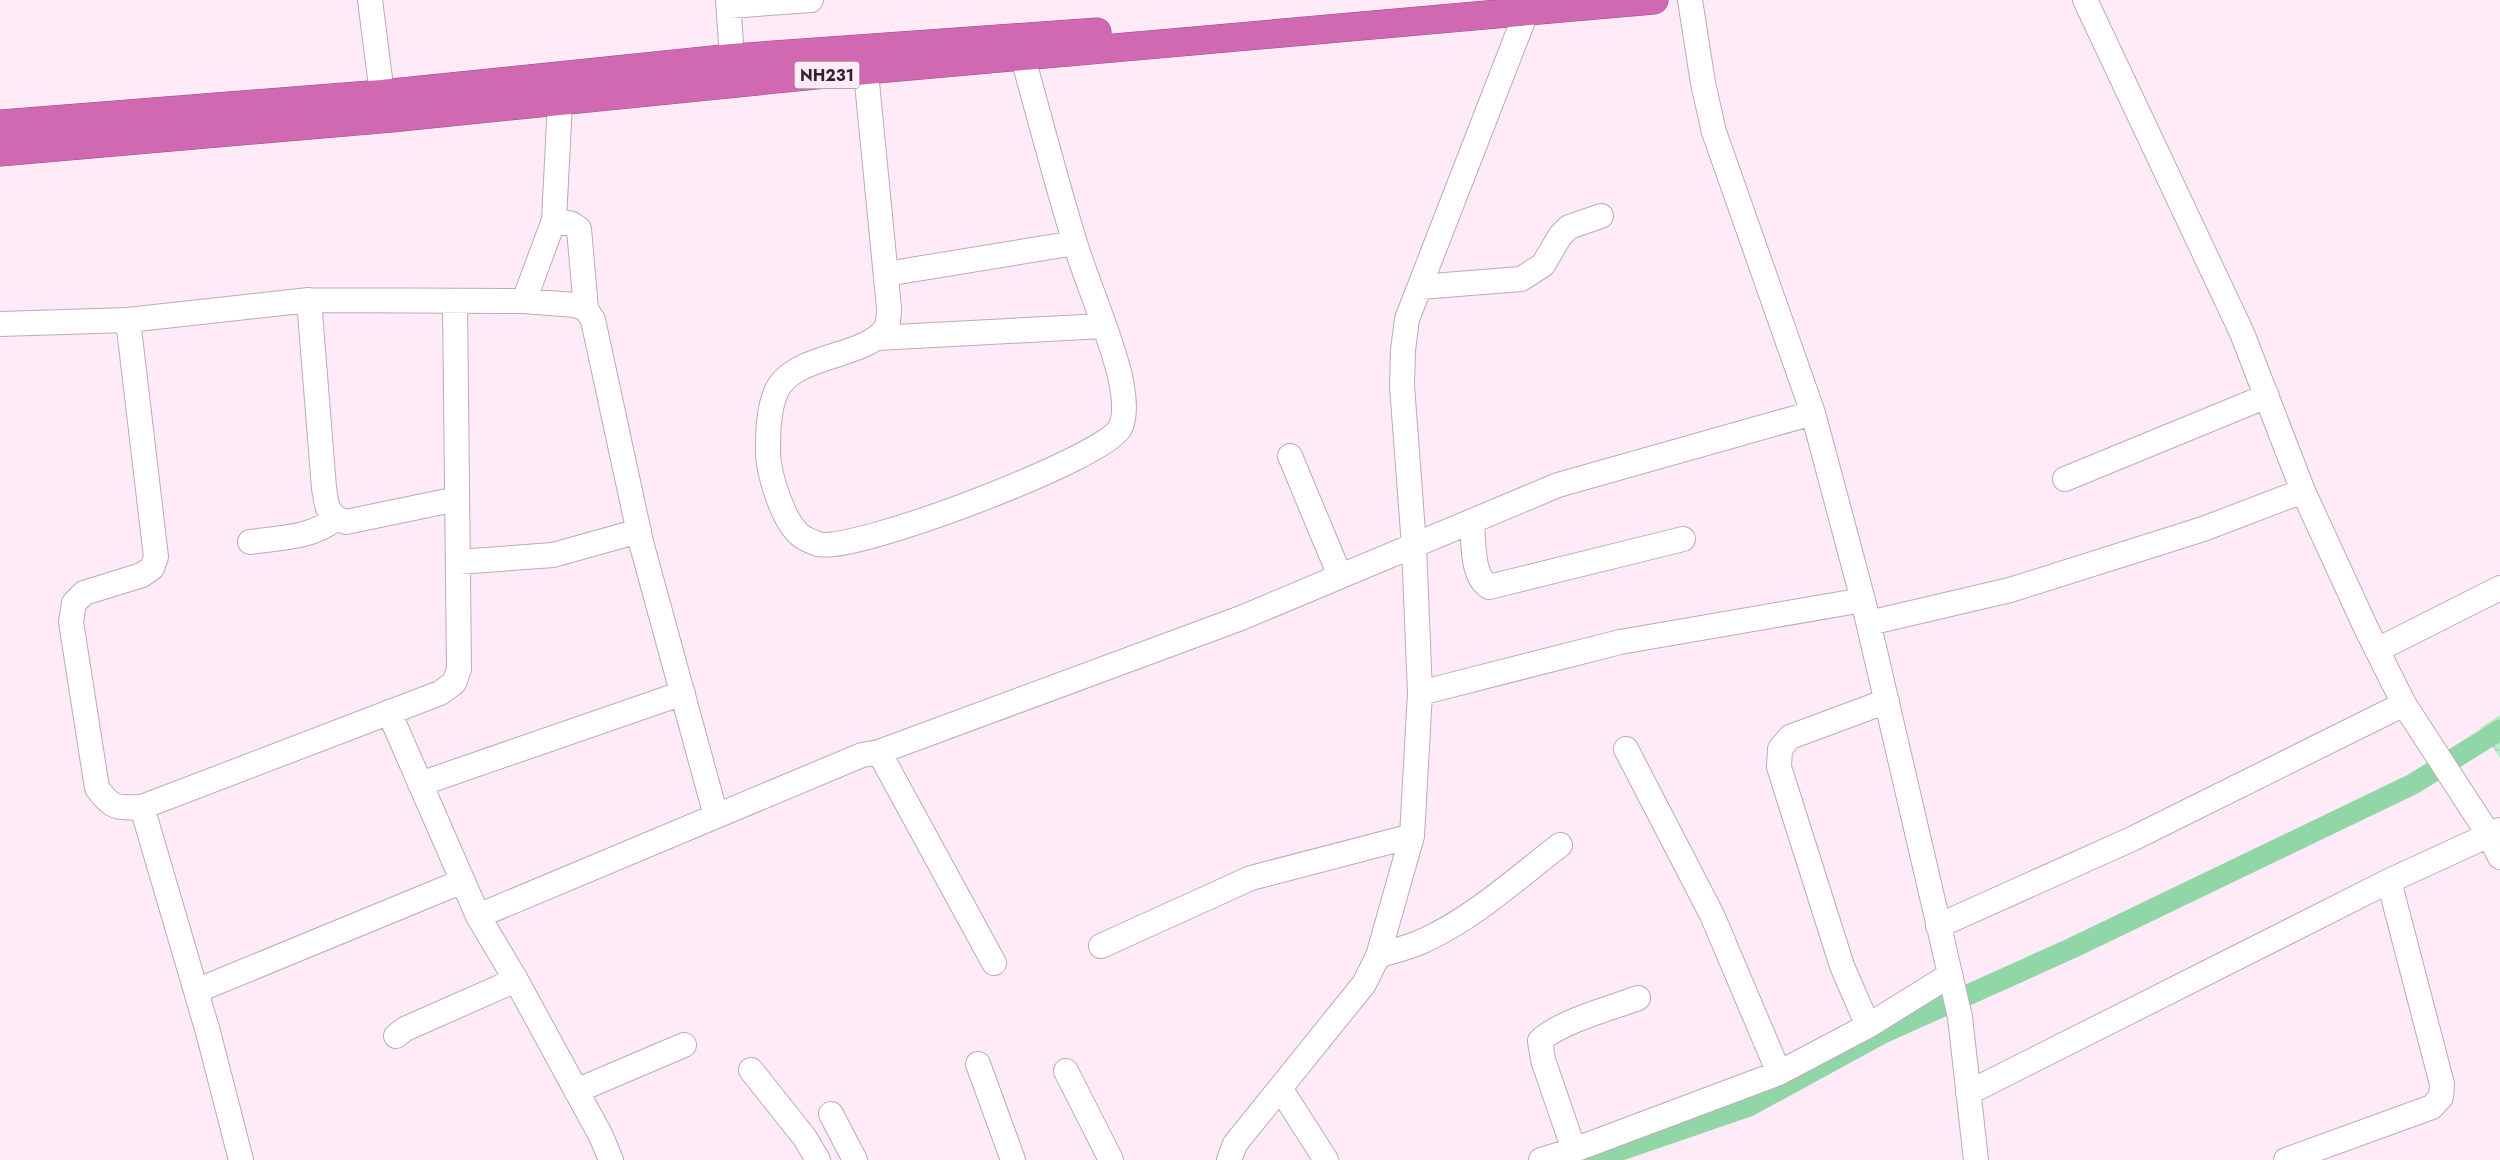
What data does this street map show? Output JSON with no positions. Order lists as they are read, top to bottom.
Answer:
{
  "streets": {
    "highway": ["NH231"]
  }
}
